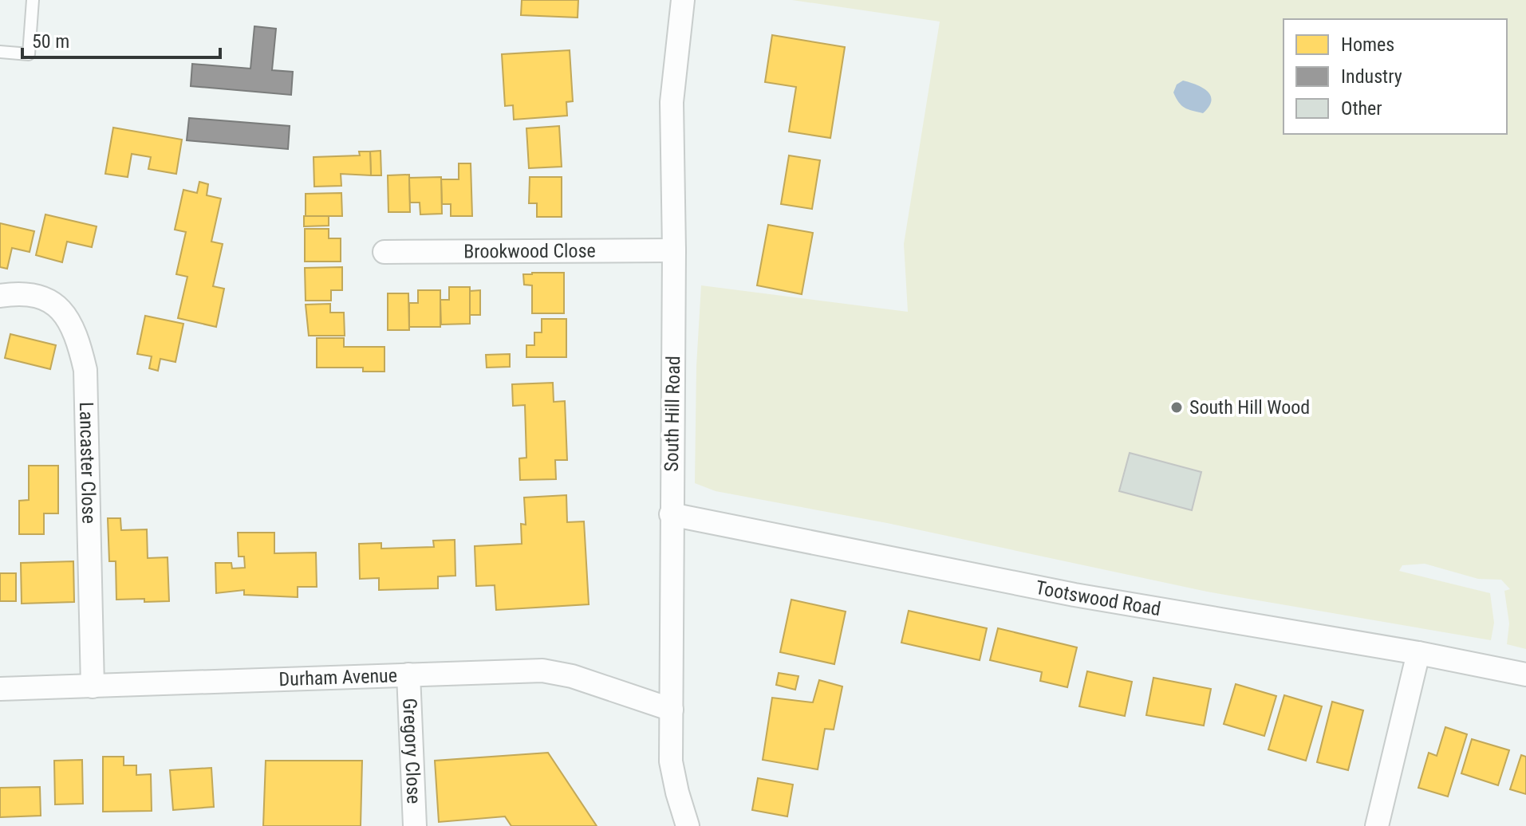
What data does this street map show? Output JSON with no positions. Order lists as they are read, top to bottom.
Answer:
{
  "streets": {
    "street": [
      "Brookwood Close",
      "South Hill Road",
      "Lancaster Close",
      "Tootswood Road",
      "Durham Avenue",
      "Gregory Close"
    ]
  },
  "crossings": [
    ["Brookwood Close", "South Hill Road"],
    ["South Hill Road", "Tootswood Road"],
    ["South Hill Road", "Durham Avenue"],
    ["Lancaster Close", "Durham Avenue"],
    ["Durham Avenue", "Gregory Close"]
  ],
  "places": ["South Hill Wood"],
  "legend": ["Homes", "Industry", "Other"],
  "scale_bar": "50 m"
}
